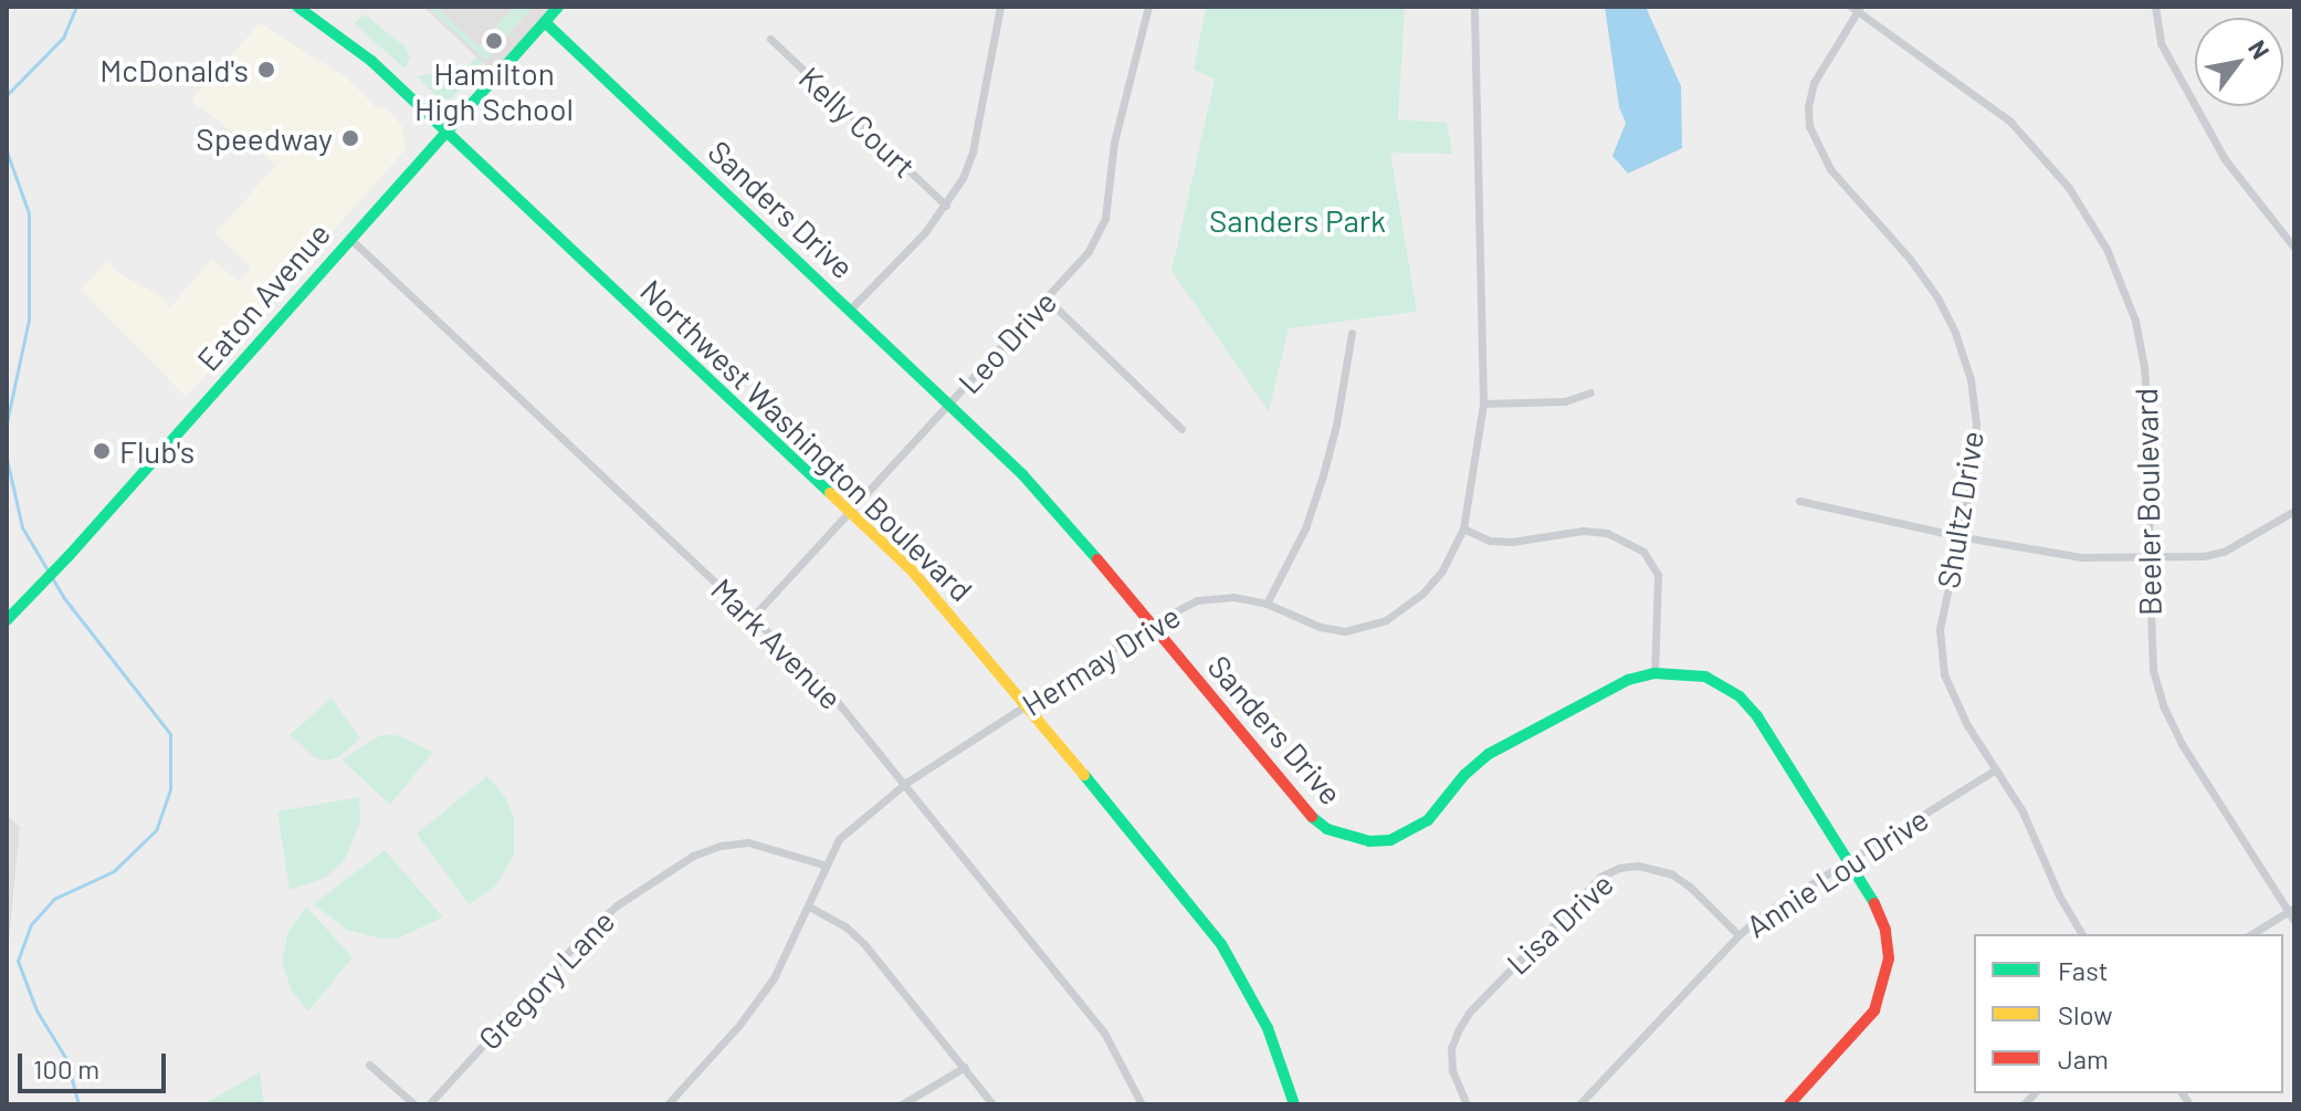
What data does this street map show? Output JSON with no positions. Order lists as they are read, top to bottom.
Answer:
{
  "streets": {
    "street": [
      "Kelly Court",
      "Sanders Drive",
      "Eaton Avenue",
      "Leo Drive",
      "Northwest Washington Boulevard",
      "Beeler Boulevard",
      "Shultz Drive",
      "Mark Avenue",
      "Hermay Drive",
      "Annie Lou Drive",
      "Lisa Drive",
      "Gregory Lane"
    ]
  },
  "crossings": [
    ["Sanders Drive", "Eaton Avenue"],
    ["Sanders Drive", "Leo Drive"],
    ["Sanders Drive", "Hermay Drive"],
    ["Sanders Drive", "Annie Lou Drive"],
    ["Eaton Avenue", "Northwest Washington Boulevard"],
    ["Eaton Avenue", "Mark Avenue"],
    ["Leo Drive", "Northwest Washington Boulevard"],
    ["Leo Drive", "Mark Avenue"],
    ["Northwest Washington Boulevard", "Hermay Drive"],
    ["Beeler Boulevard", "Shultz Drive"],
    ["Shultz Drive", "Annie Lou Drive"],
    ["Mark Avenue", "Hermay Drive"],
    ["Hermay Drive", "Gregory Lane"],
    ["Annie Lou Drive", "Lisa Drive"]
  ],
  "parks": ["Sanders Park"],
  "places": [
    "Hamilton High School",
    "McDonald's",
    "Speedway",
    "Flub's"
  ],
  "legend": ["Fast", "Slow", "Jam"],
  "scale_bar": "100 m",
  "north": "top right"
}
